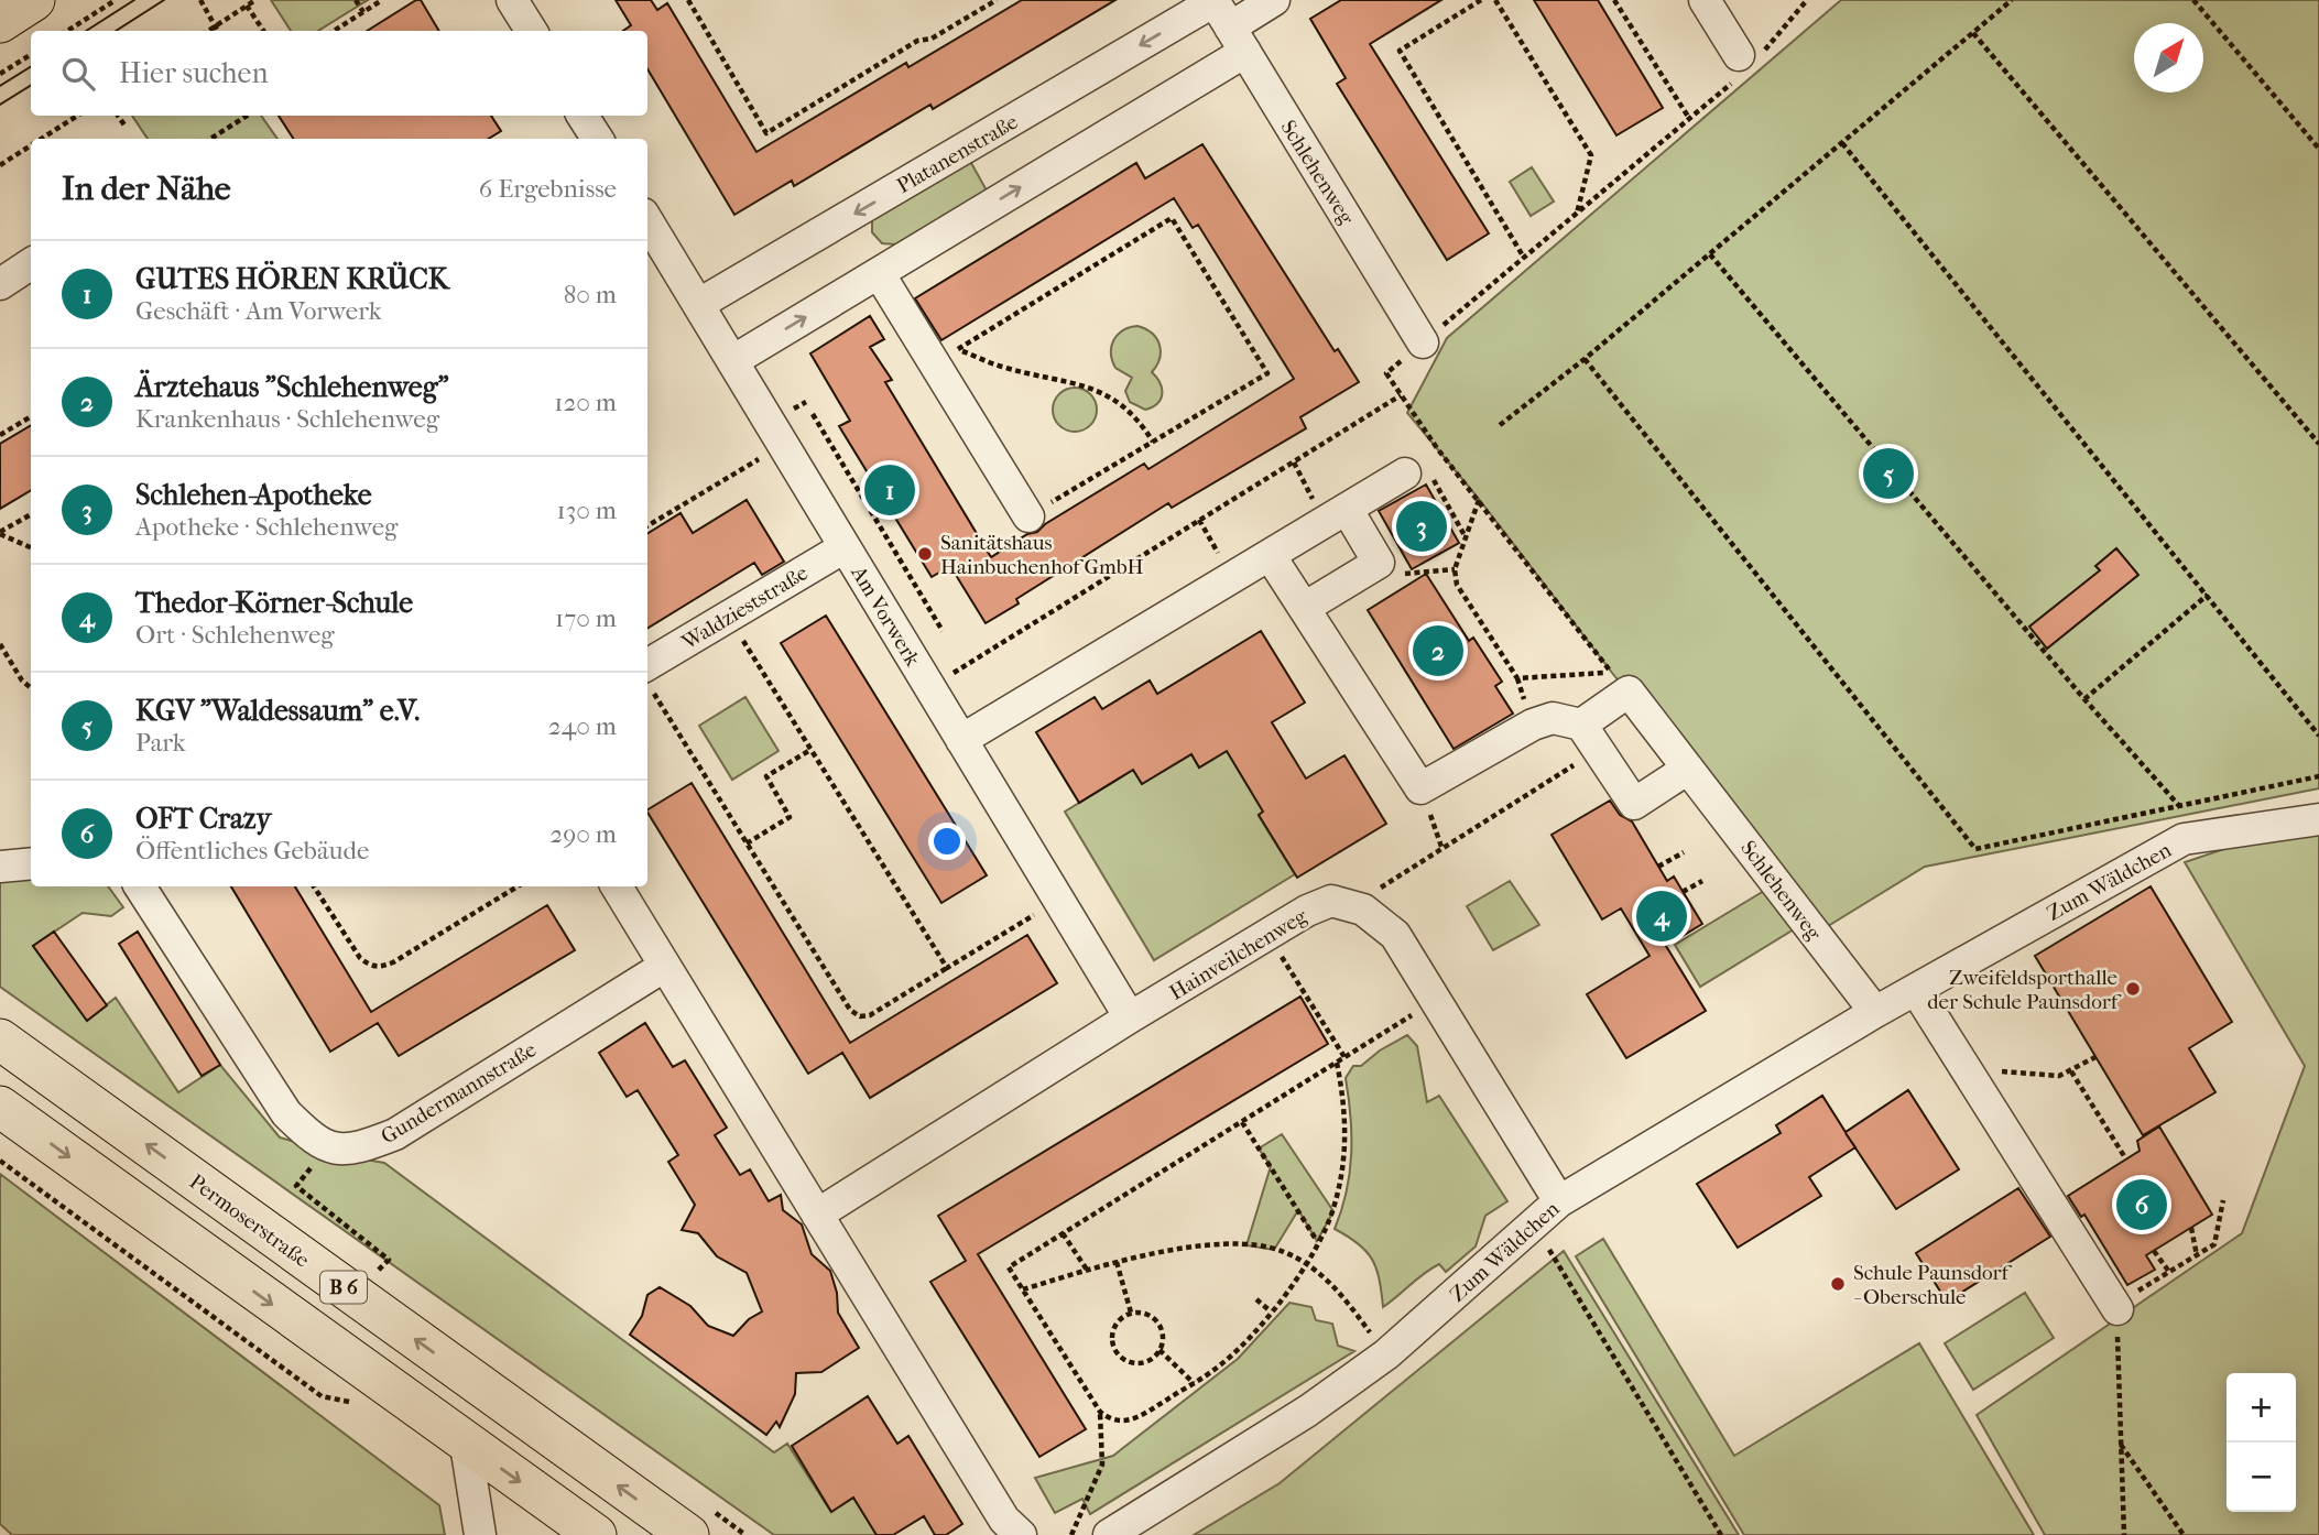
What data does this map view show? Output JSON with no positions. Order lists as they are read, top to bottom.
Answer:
{
  "streets": {
    "main road": ["Permoserstraße", "B 6"],
    "street": [
      "Platanenstraße",
      "Schlehenweg",
      "Waldzieststraße",
      "Am Vorwerk",
      "Zum Wäldchen",
      "Hainveilchenweg",
      "Gundermannstraße"
    ]
  },
  "crossings": [
    ["Platanenstraße", "Schlehenweg"],
    ["Platanenstraße", "Am Vorwerk"],
    ["Schlehenweg", "Zum Wäldchen"],
    ["Waldzieststraße", "Am Vorwerk"],
    ["Am Vorwerk", "Hainveilchenweg"],
    ["Zum Wäldchen", "Hainveilchenweg"]
  ],
  "places": ["Sanitätshaus Hainbuchenhof GmbH", "Zweifeldsporthalle der Schule Paunsdorf", "Schule Paunsdorf - Oberschule"],
  "north": "top right",
  "page": {
    "search": "Hier suchen",
    "heading": ["In der Nähe", "6 Ergebnisse"],
    "list": [
      {
        "mark": "1",
        "name": "GUTES HÖREN KRÜCK",
        "note": "Geschäft · Am Vorwerk",
        "value": "80 m"
      },
      {
        "mark": "2",
        "name": "Ärztehaus \"Schlehenweg\"",
        "note": "Krankenhaus · Schlehenweg",
        "value": "120 m"
      },
      {
        "mark": "3",
        "name": "Schlehen-Apotheke",
        "note": "Apotheke · Schlehenweg",
        "value": "130 m"
      },
      {
        "mark": "4",
        "name": "Thedor-Körner-Schule",
        "note": "Ort · Schlehenweg",
        "value": "170 m"
      },
      {
        "mark": "5",
        "name": "KGV \"Waldessaum\" e.V.",
        "note": "Park",
        "value": "240 m"
      },
      {
        "mark": "6",
        "name": "OFT Crazy",
        "note": "Öffentliches Gebäude",
        "value": "290 m"
      }
    ],
    "pins": [
      "5",
      "1",
      "3",
      "2",
      "4",
      "6"
    ],
    "map_buttons": ["+", "−"]
  }
}
